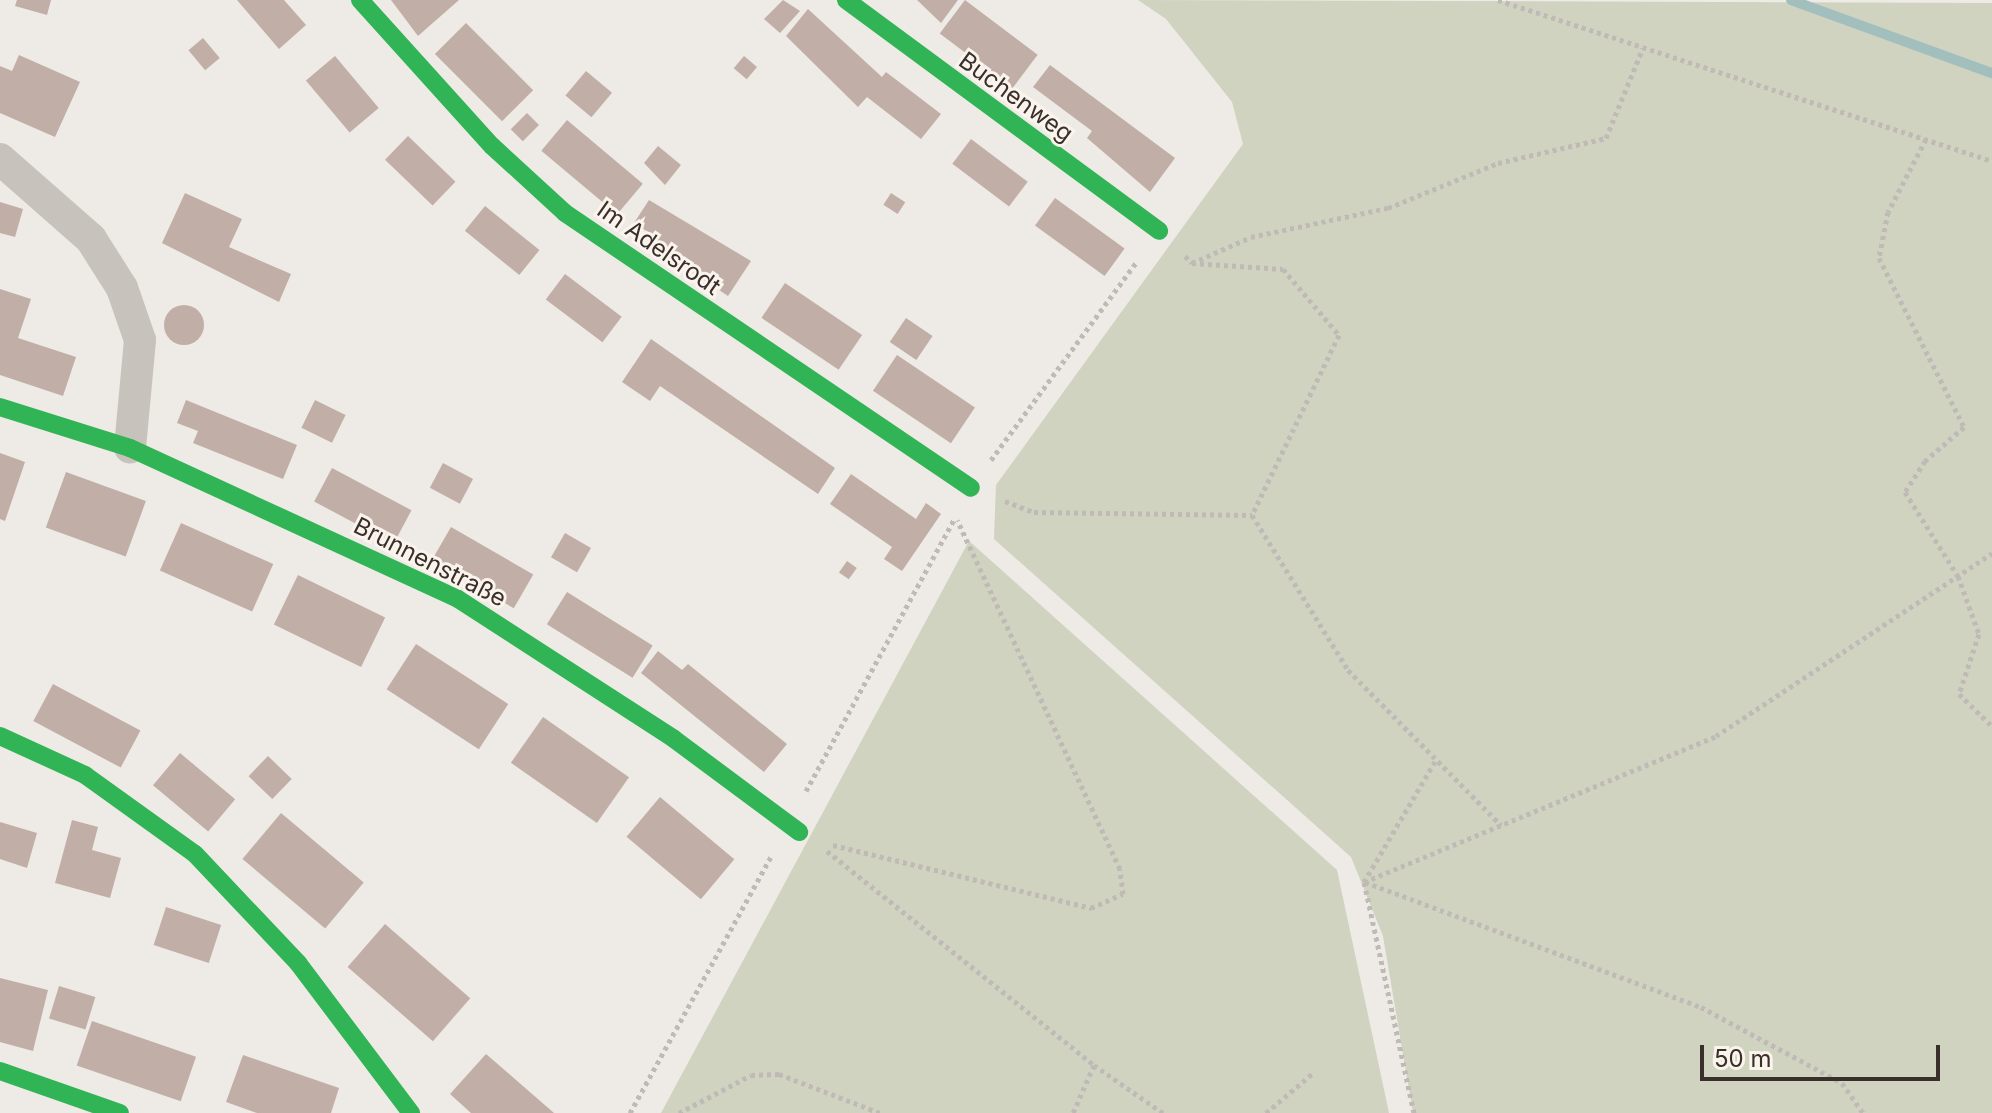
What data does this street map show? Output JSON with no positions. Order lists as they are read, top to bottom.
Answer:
{
  "streets": {
    "street": ["Buchenweg", "Im Adelsrodt", "Brunnenstraße"]
  },
  "scale_bar": "50 m"
}
